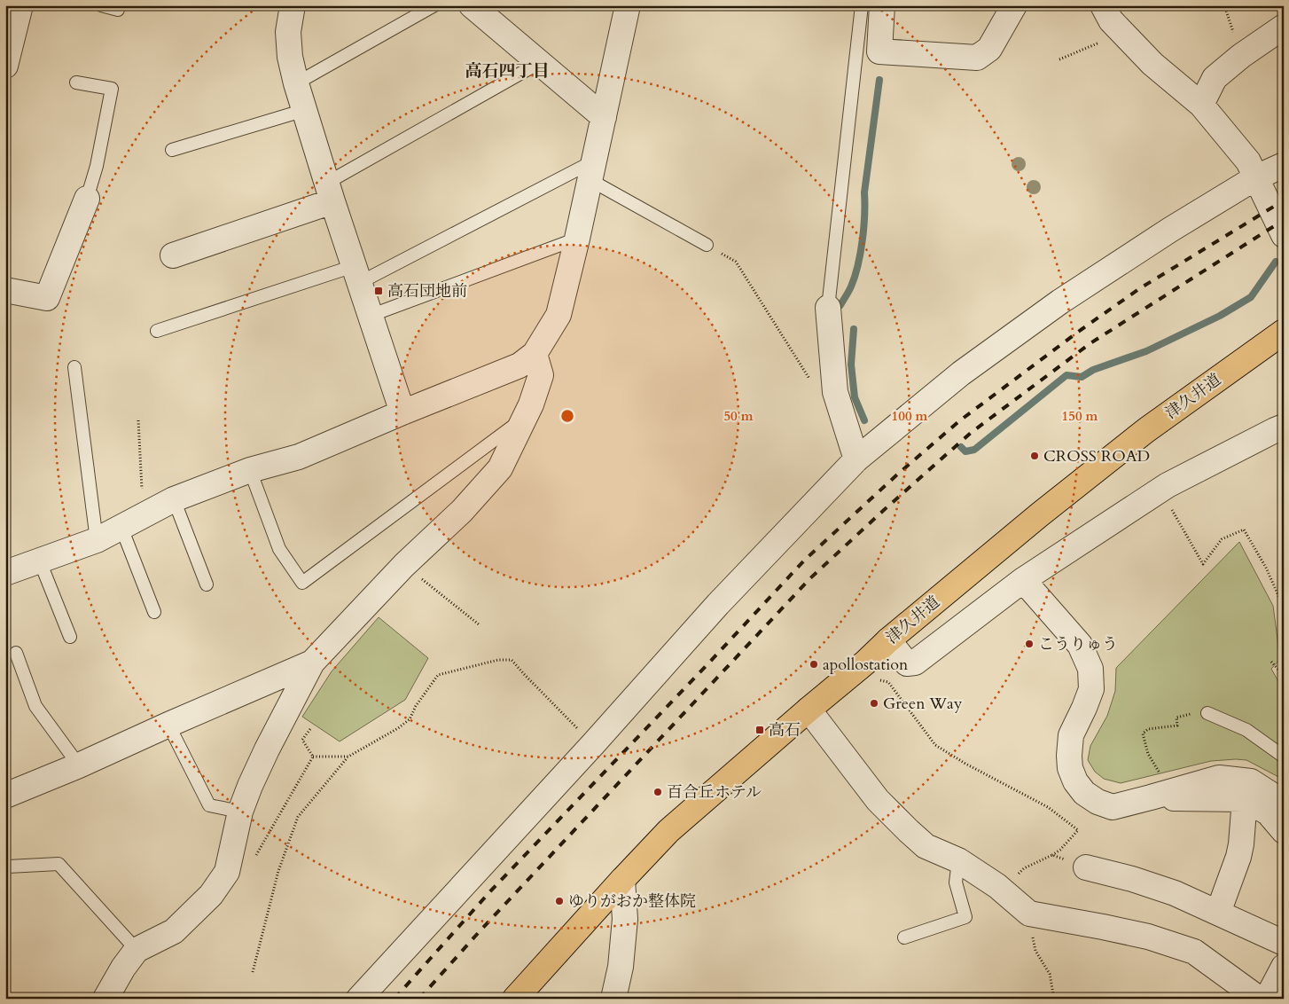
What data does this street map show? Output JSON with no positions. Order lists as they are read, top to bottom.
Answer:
{
  "streets": {
    "main road": ["津久井道"]
  },
  "districts": ["高石四丁目"],
  "places": {
    "transit": ["高石団地前", "高石"],
    "other": [
      "CROSS ROAD",
      "こうりゅう",
      "apollostation",
      "Green Way",
      "百合丘ホテル",
      "ゆりがおか整体院"
    ]
  },
  "rings": ["50 m", "100 m", "150 m"]
}
